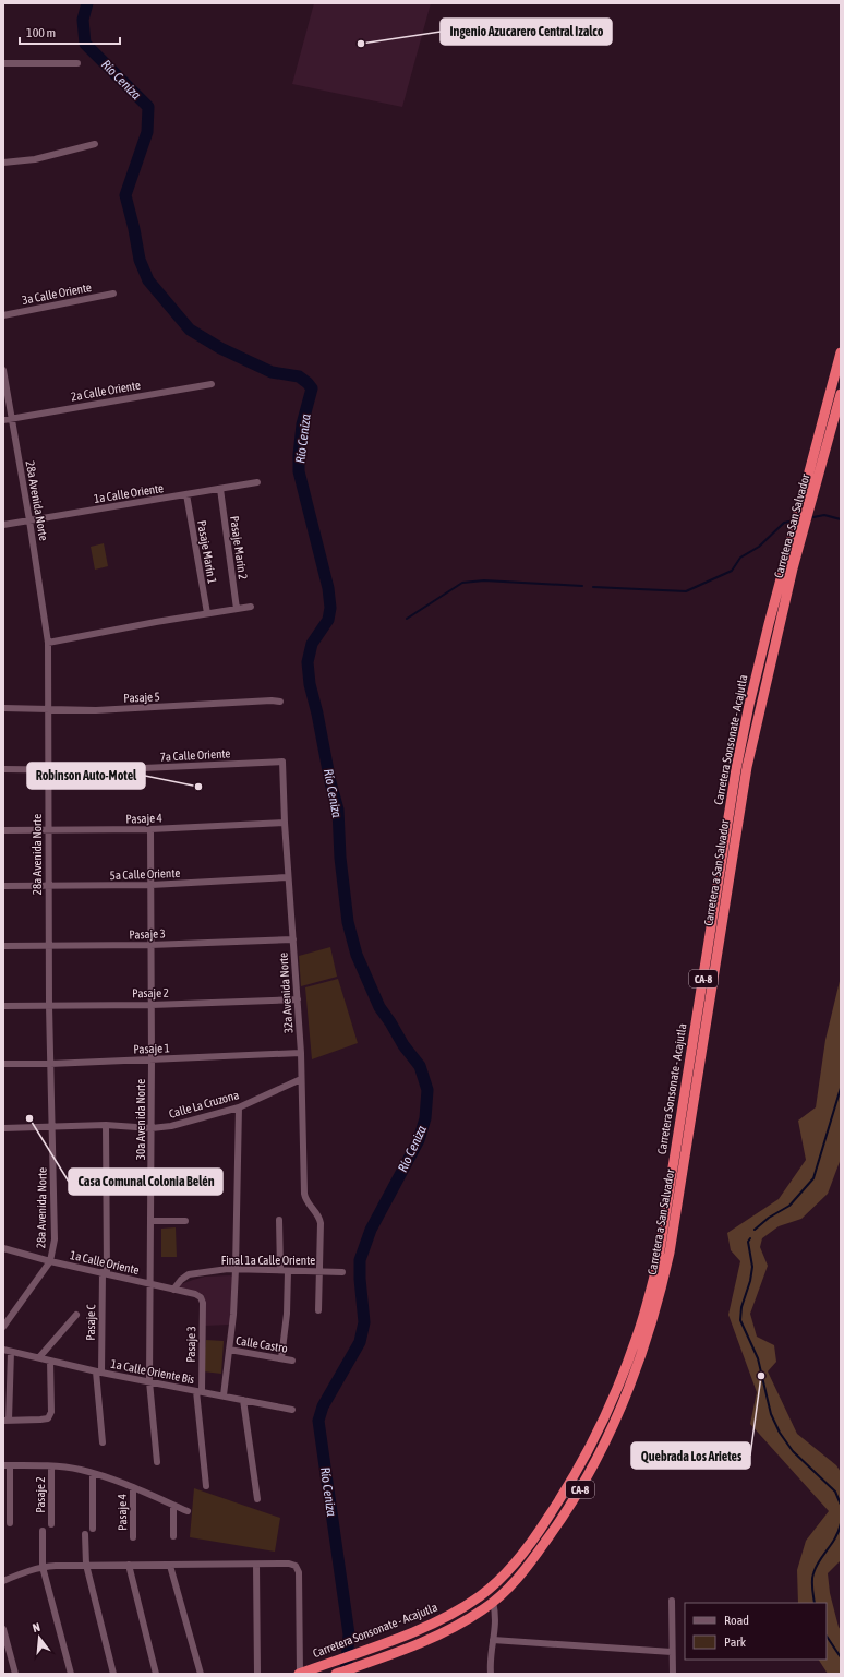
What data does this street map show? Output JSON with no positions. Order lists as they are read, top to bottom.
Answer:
{
  "streets": {
    "highway": ["Carretera a San Salvador", "Carretera Sonsonate - Acajutla", "CA-8"],
    "street": [
      "3a Calle Oriente",
      "2a Calle Oriente",
      "1a Calle Oriente",
      "28a Avenida Norte",
      "Pasaje Marín 2",
      "Pasaje Marín 1",
      "Pasaje 5",
      "7a Calle Oriente",
      "Pasaje 4",
      "5a Calle Oriente",
      "Pasaje 3",
      "Pasaje 2",
      "32a Avenida Norte",
      "Pasaje 1",
      "Calle La Cruzona",
      "30a Avenida Norte",
      "Final 1a Calle Oriente",
      "Pasaje C",
      "Calle Castro",
      "1a Calle Oriente Bis"
    ]
  },
  "crossings": [
    ["2a Calle Oriente", "28a Avenida Norte"],
    ["1a Calle Oriente", "28a Avenida Norte"],
    ["1a Calle Oriente", "Pasaje Marín 2"],
    ["1a Calle Oriente", "Pasaje Marín 1"],
    ["1a Calle Oriente", "Pasaje 3"],
    ["1a Calle Oriente", "30a Avenida Norte"],
    ["1a Calle Oriente", "Final 1a Calle Oriente"],
    ["1a Calle Oriente", "Pasaje C"],
    ["28a Avenida Norte", "Pasaje 5"],
    ["28a Avenida Norte", "7a Calle Oriente"],
    ["28a Avenida Norte", "Pasaje 4"],
    ["28a Avenida Norte", "5a Calle Oriente"],
    ["28a Avenida Norte", "Pasaje 3"],
    ["28a Avenida Norte", "Pasaje 2"],
    ["28a Avenida Norte", "Pasaje 1"],
    ["28a Avenida Norte", "Calle La Cruzona"],
    ["Carretera a San Salvador", "CA-8"],
    ["7a Calle Oriente", "32a Avenida Norte"],
    ["Pasaje 4", "32a Avenida Norte"],
    ["Pasaje 4", "30a Avenida Norte"],
    ["5a Calle Oriente", "32a Avenida Norte"],
    ["5a Calle Oriente", "30a Avenida Norte"],
    ["Pasaje 3", "32a Avenida Norte"],
    ["Pasaje 3", "30a Avenida Norte"],
    ["Pasaje 3", "1a Calle Oriente Bis"],
    ["Pasaje 2", "32a Avenida Norte"],
    ["Pasaje 2", "30a Avenida Norte"],
    ["32a Avenida Norte", "Pasaje 1"],
    ["32a Avenida Norte", "Calle La Cruzona"],
    ["32a Avenida Norte", "Final 1a Calle Oriente"],
    ["Pasaje 1", "30a Avenida Norte"],
    ["Calle La Cruzona", "30a Avenida Norte"],
    ["Calle La Cruzona", "Pasaje C"],
    ["30a Avenida Norte", "1a Calle Oriente Bis"],
    ["Pasaje C", "1a Calle Oriente Bis"]
  ],
  "water": ["Río Ceniza"],
  "places": [
    "Ingenio Azucarero Central Izalco",
    "Robinson Auto-Motel",
    "Casa Comunal Colonia Belén",
    "Quebrada Los Arietes"
  ],
  "legend": ["Road", "Park"],
  "scale_bar": "100 m",
  "north": "top"
}
